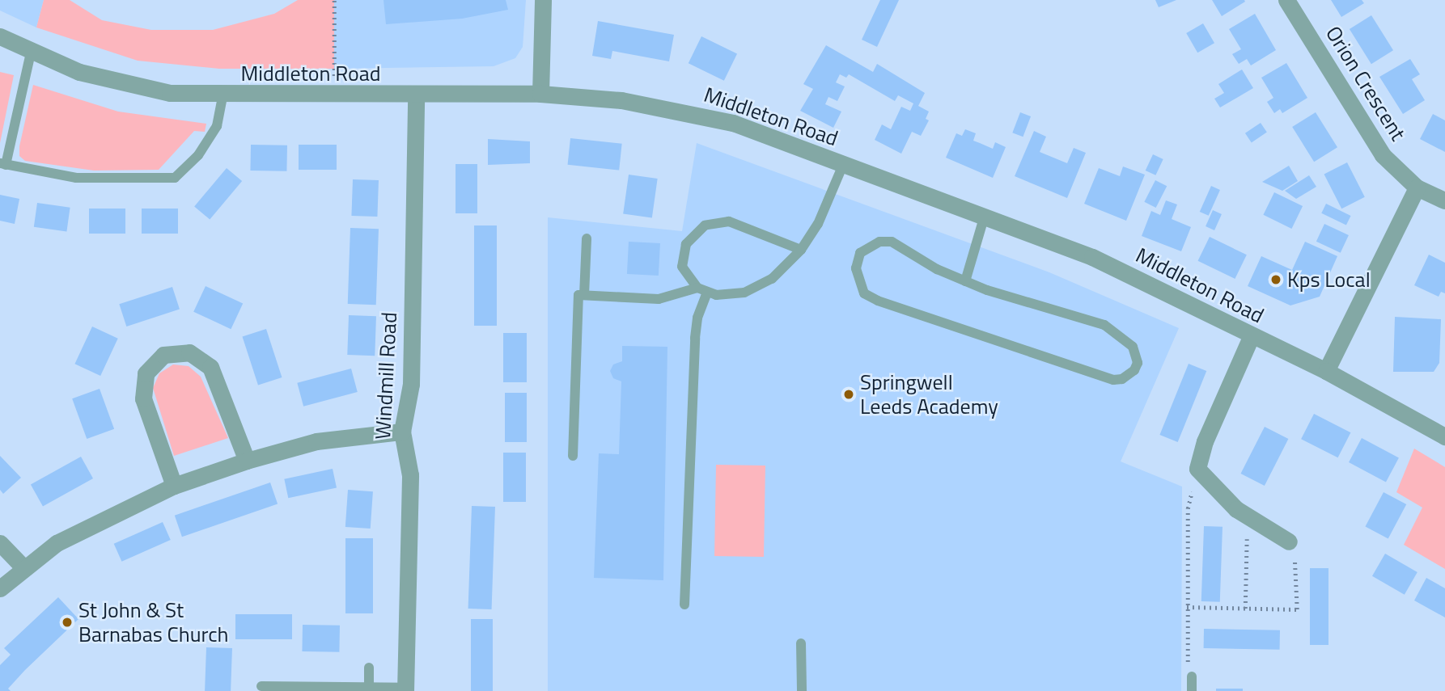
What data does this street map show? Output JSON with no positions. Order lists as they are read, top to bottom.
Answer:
{
  "streets": {
    "street": ["Middleton Road", "Orion Crescent", "Windmill Road"]
  },
  "crossings": [
    ["Middleton Road", "Windmill Road"]
  ],
  "places": ["Kps Local", "Springwell Leeds Academy", "St John & St Barnabas Church"]
}
